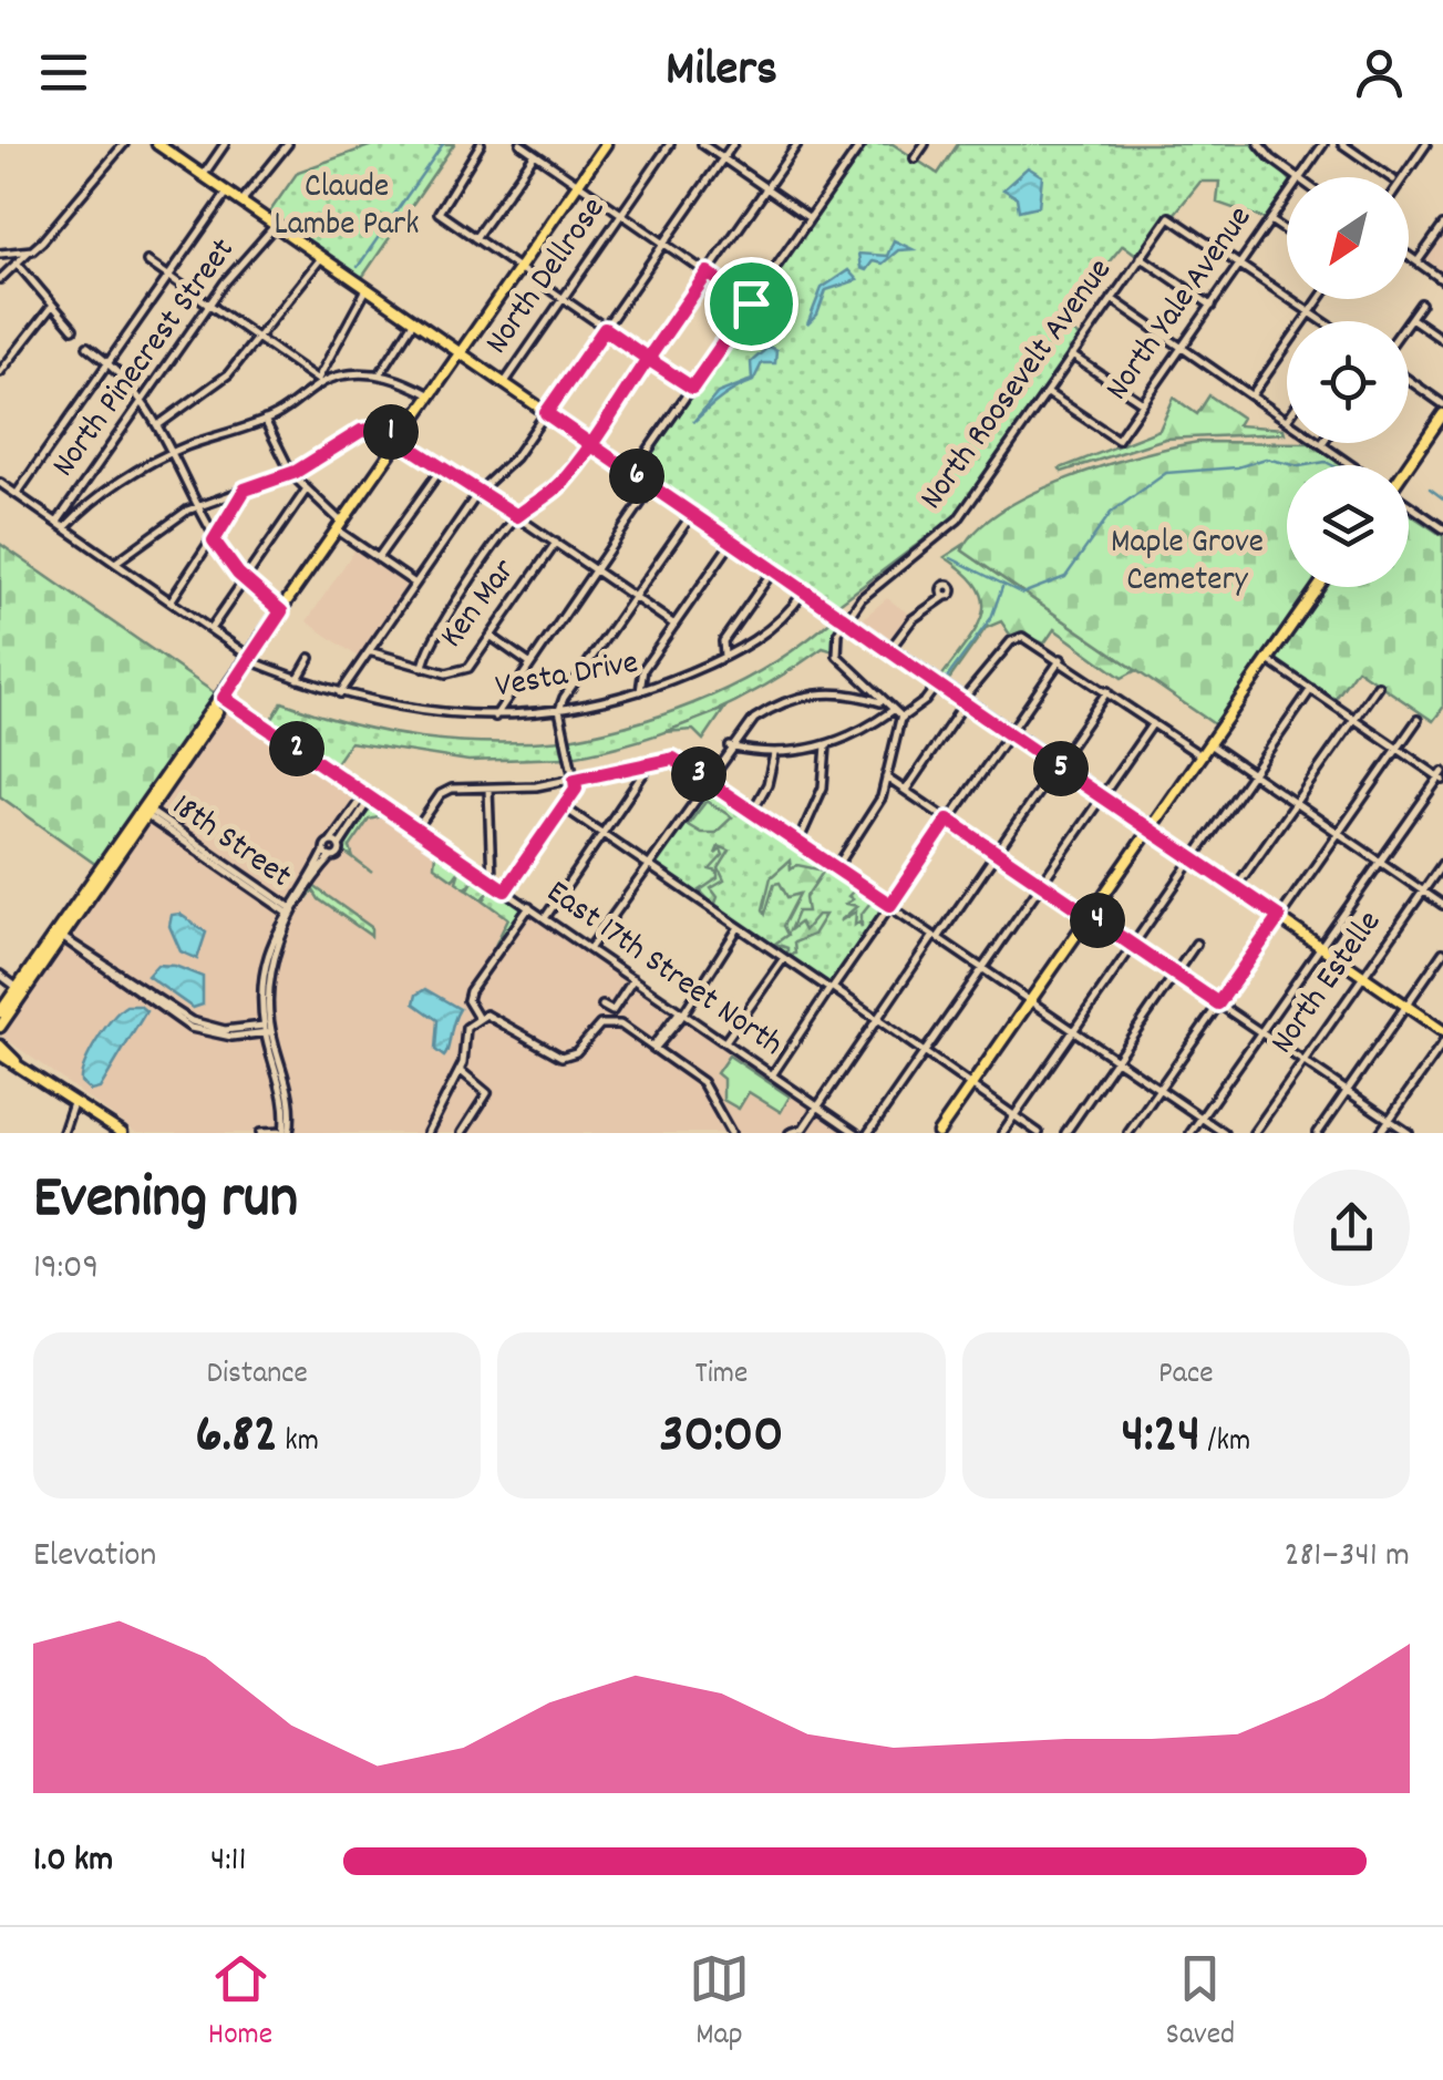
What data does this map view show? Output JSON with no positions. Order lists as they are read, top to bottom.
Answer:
{
  "streets": {
    "street": [
      "North Dellrose",
      "North Yale Avenue",
      "North Pinecrest Street",
      "North Roosevelt Avenue",
      "Ken Mar",
      "Vesta Drive",
      "18th Street",
      "East 17th Street North",
      "North Estelle"
    ]
  },
  "crossings": [
    ["North Yale Avenue", "North Roosevelt Avenue"],
    ["North Pinecrest Street", "Vesta Drive"]
  ],
  "parks": ["Claude Lambe Park", "Maple Grove Cemetery"],
  "north": "bottom left",
  "page": {
    "header": "Milers",
    "pins": [
      "1",
      "6",
      "2",
      "5",
      "3",
      "4"
    ],
    "heading": ["Evening run", "19:09"],
    "stats": [
      ["Distance", "6.82 km"],
      ["Time", "30:00"],
      ["Pace", "4:24 /km"]
    ],
    "chart": ["Elevation", "281–341 m"],
    "list": [
      {
        "name": "1.0 km",
        "note": "4:11"
      }
    ],
    "tabs": ["Home", "Map", "Saved"]
  }
}
